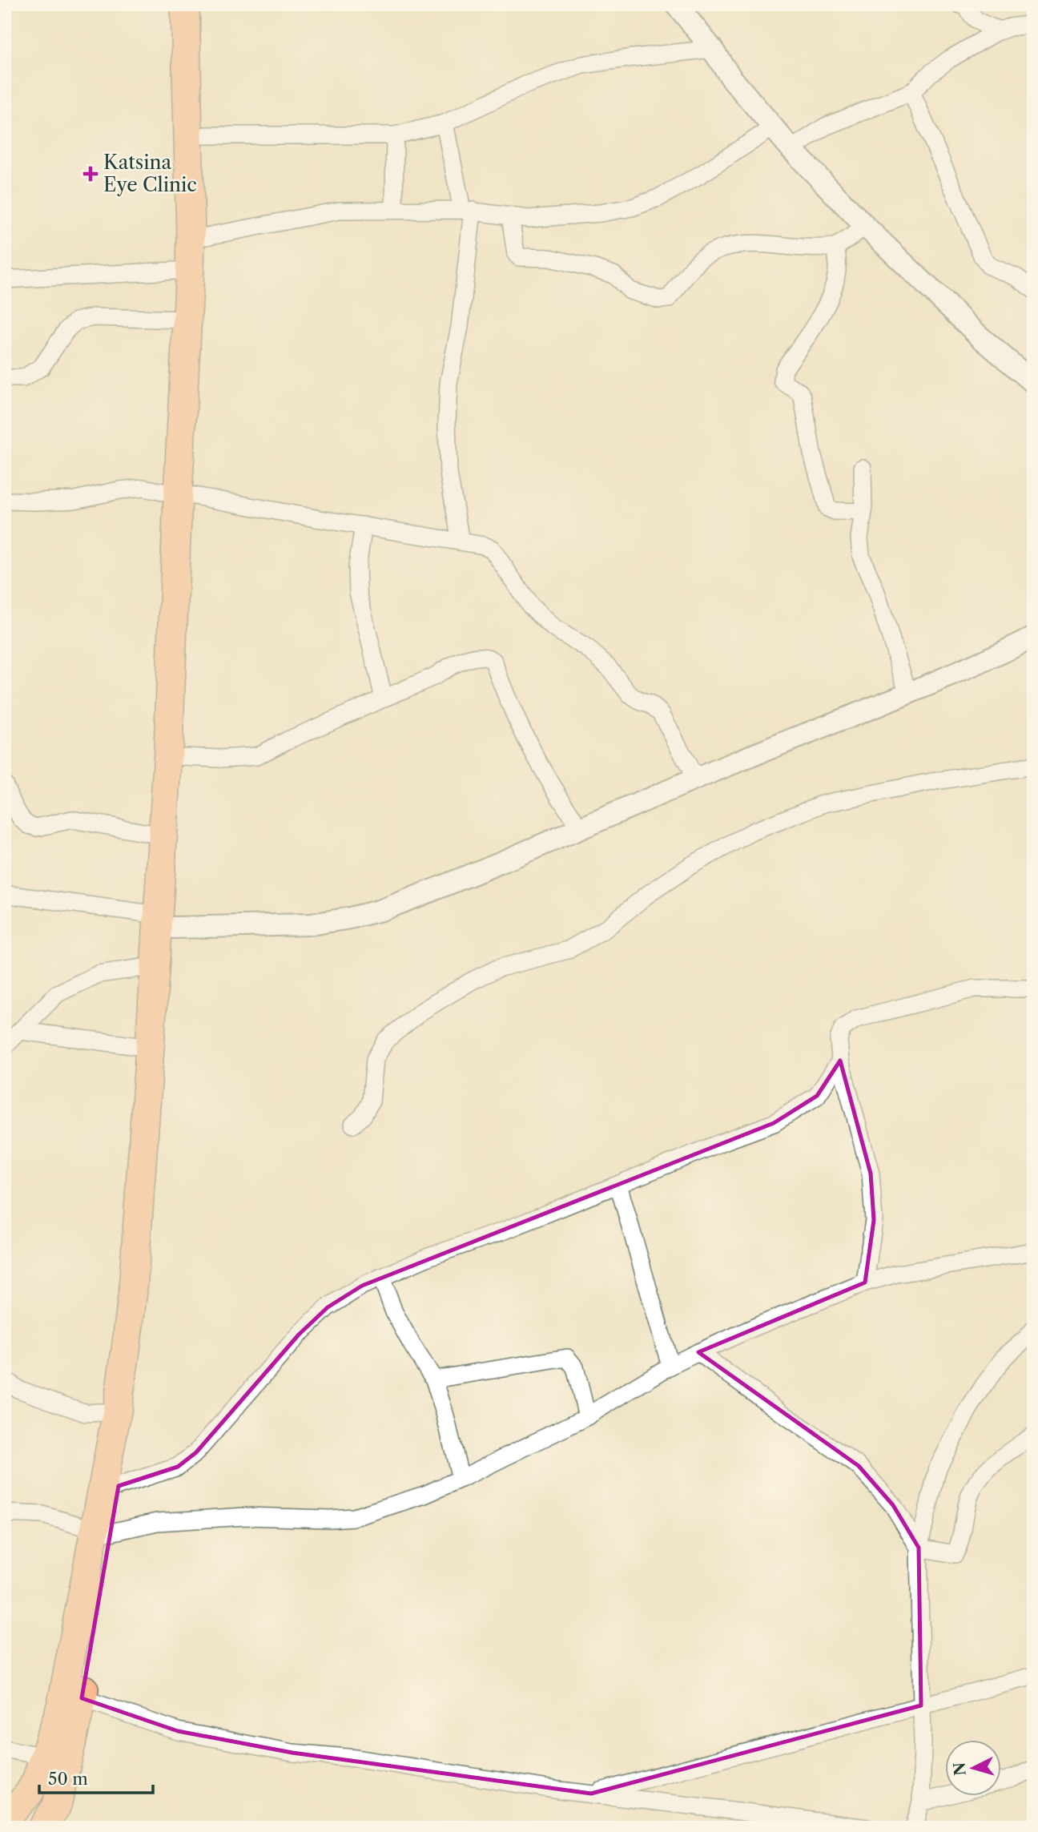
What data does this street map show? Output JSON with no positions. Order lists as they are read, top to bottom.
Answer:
{
  "places": {
    "health": ["Katsina Eye Clinic"]
  },
  "scale_bar": "50 m",
  "north": "left"
}
